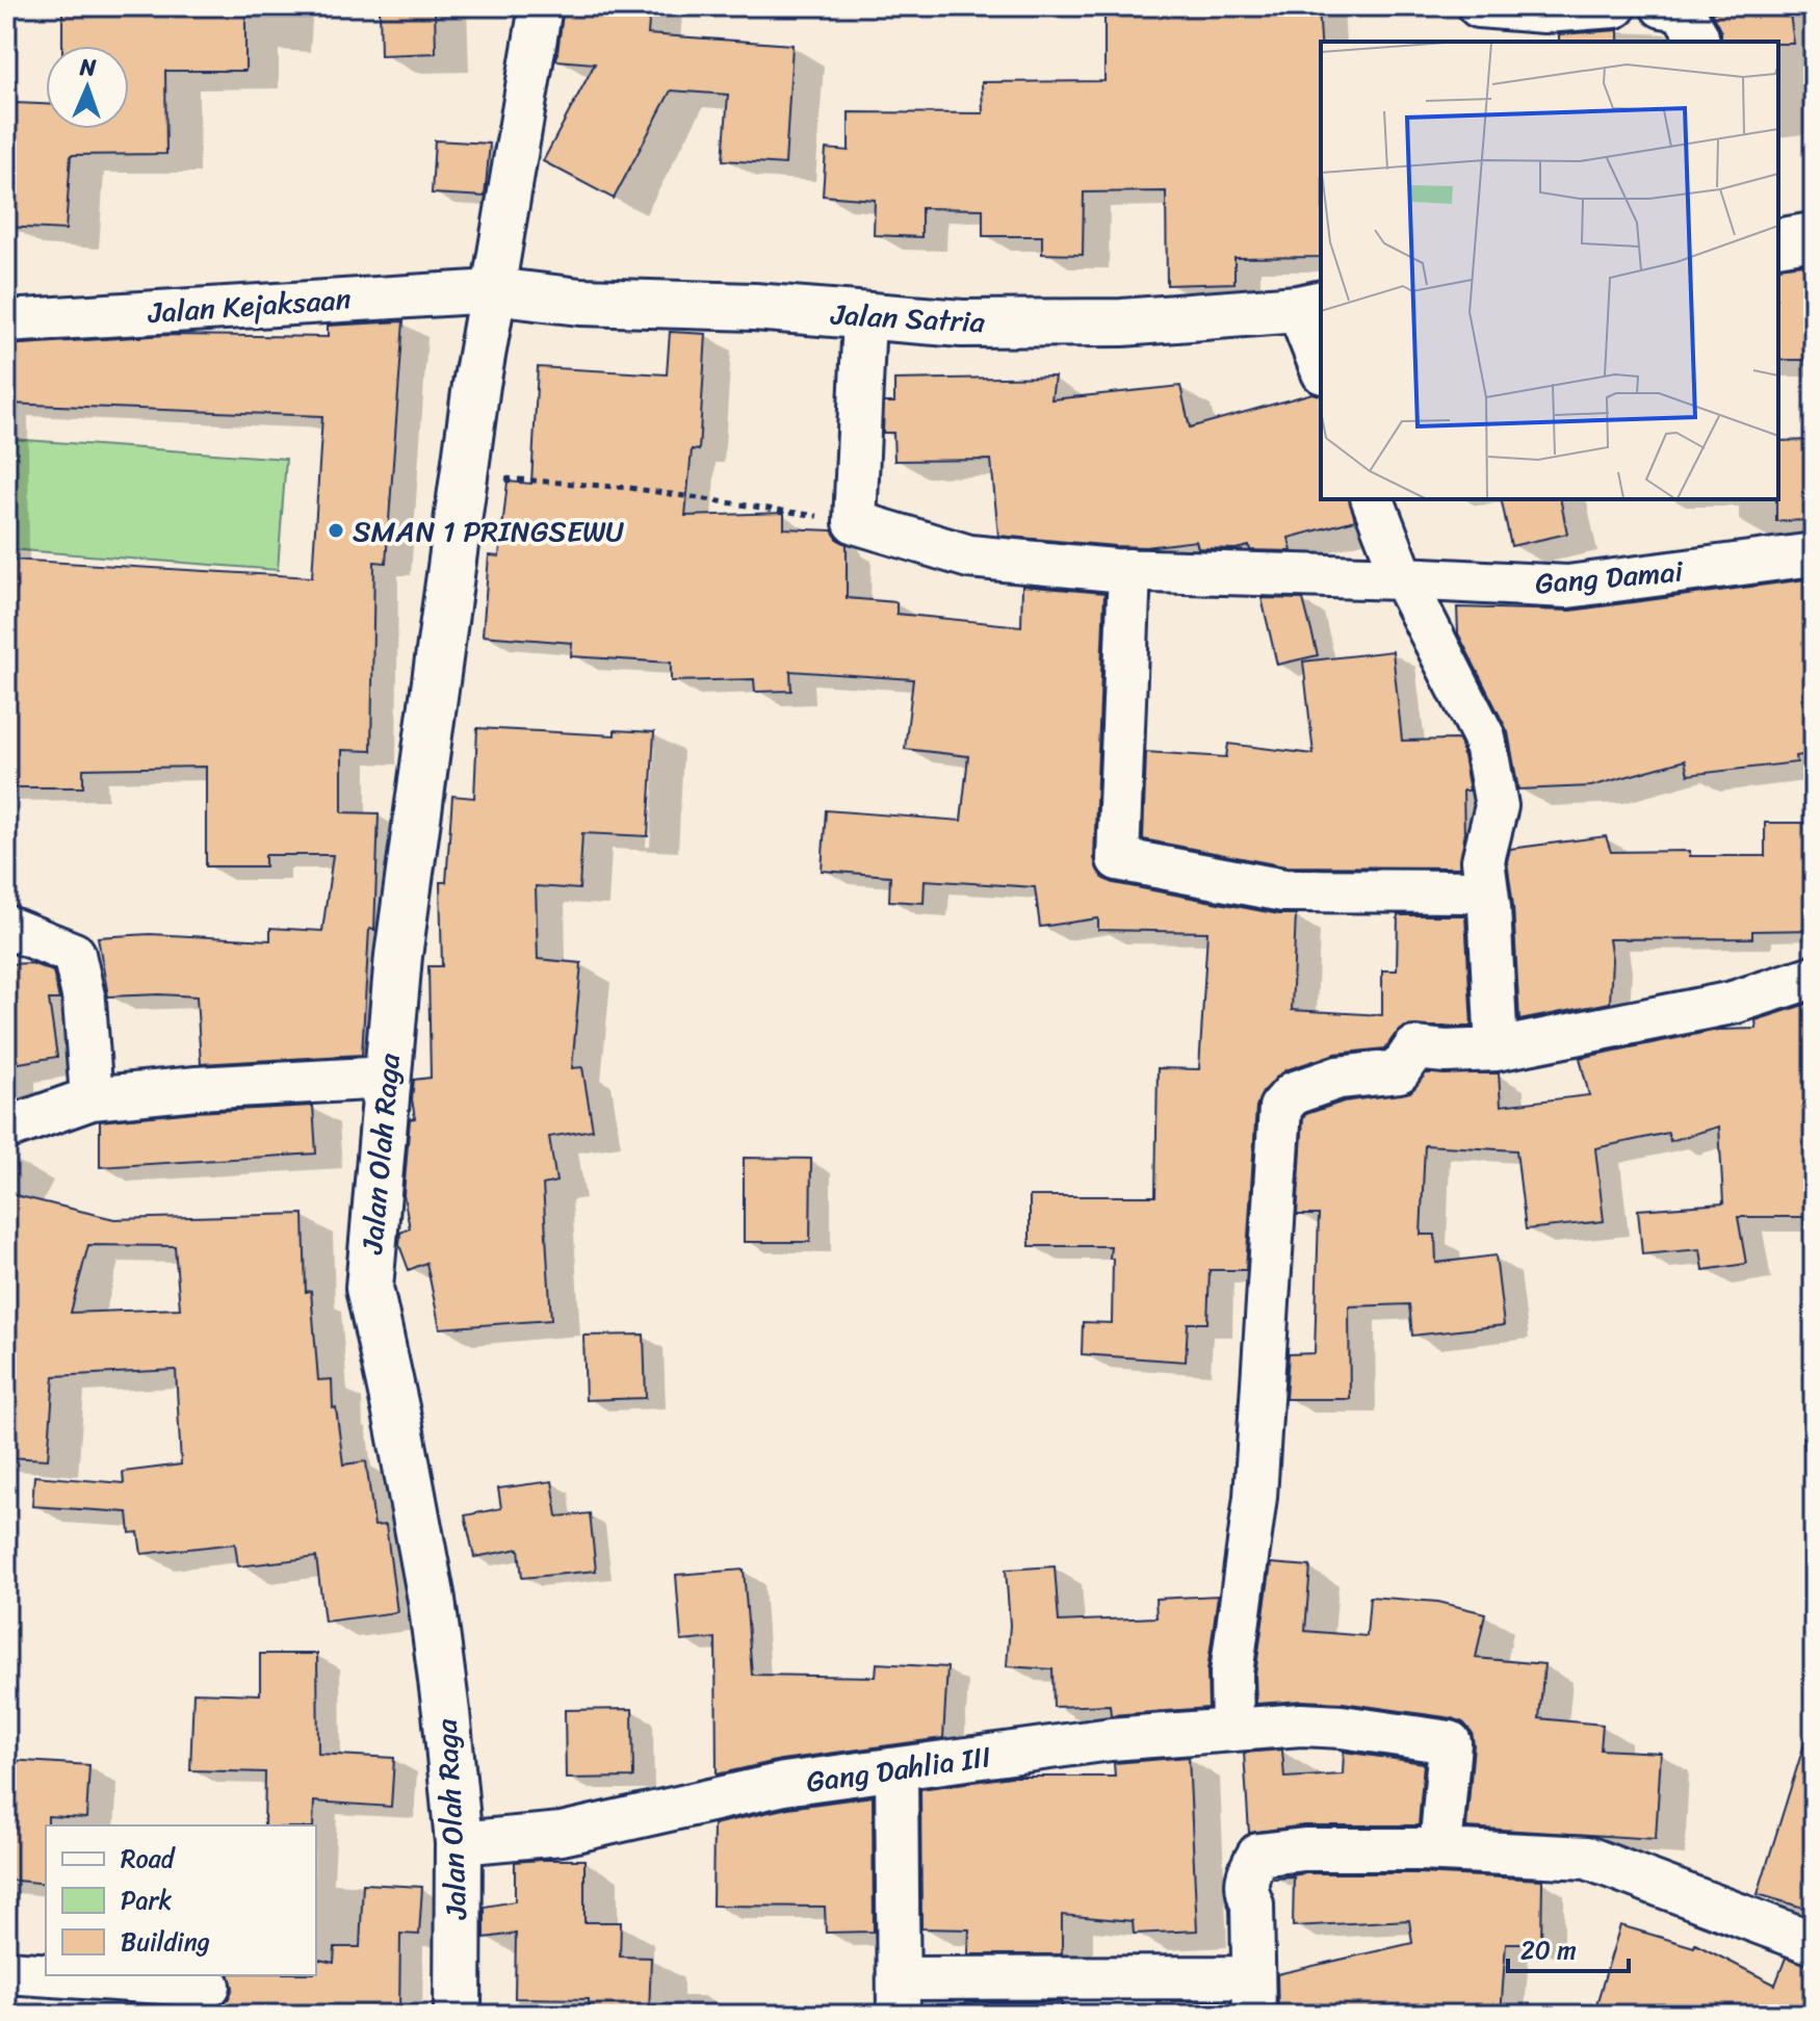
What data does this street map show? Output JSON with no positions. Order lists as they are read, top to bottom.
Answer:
{
  "streets": {
    "street": [
      "Jalan Kejaksaan",
      "Jalan Satria",
      "Gang Damai",
      "Jalan Olah Raga",
      "Gang Dahlia III"
    ]
  },
  "crossings": [
    ["Jalan Kejaksaan", "Jalan Satria"],
    ["Jalan Kejaksaan", "Jalan Olah Raga"],
    ["Jalan Satria", "Jalan Olah Raga"],
    ["Jalan Olah Raga", "Gang Dahlia III"]
  ],
  "places": ["SMAN 1 PRINGSEWU"],
  "legend": ["Road", "Park", "Building"],
  "scale_bar": "20 m",
  "north": "top"
}
